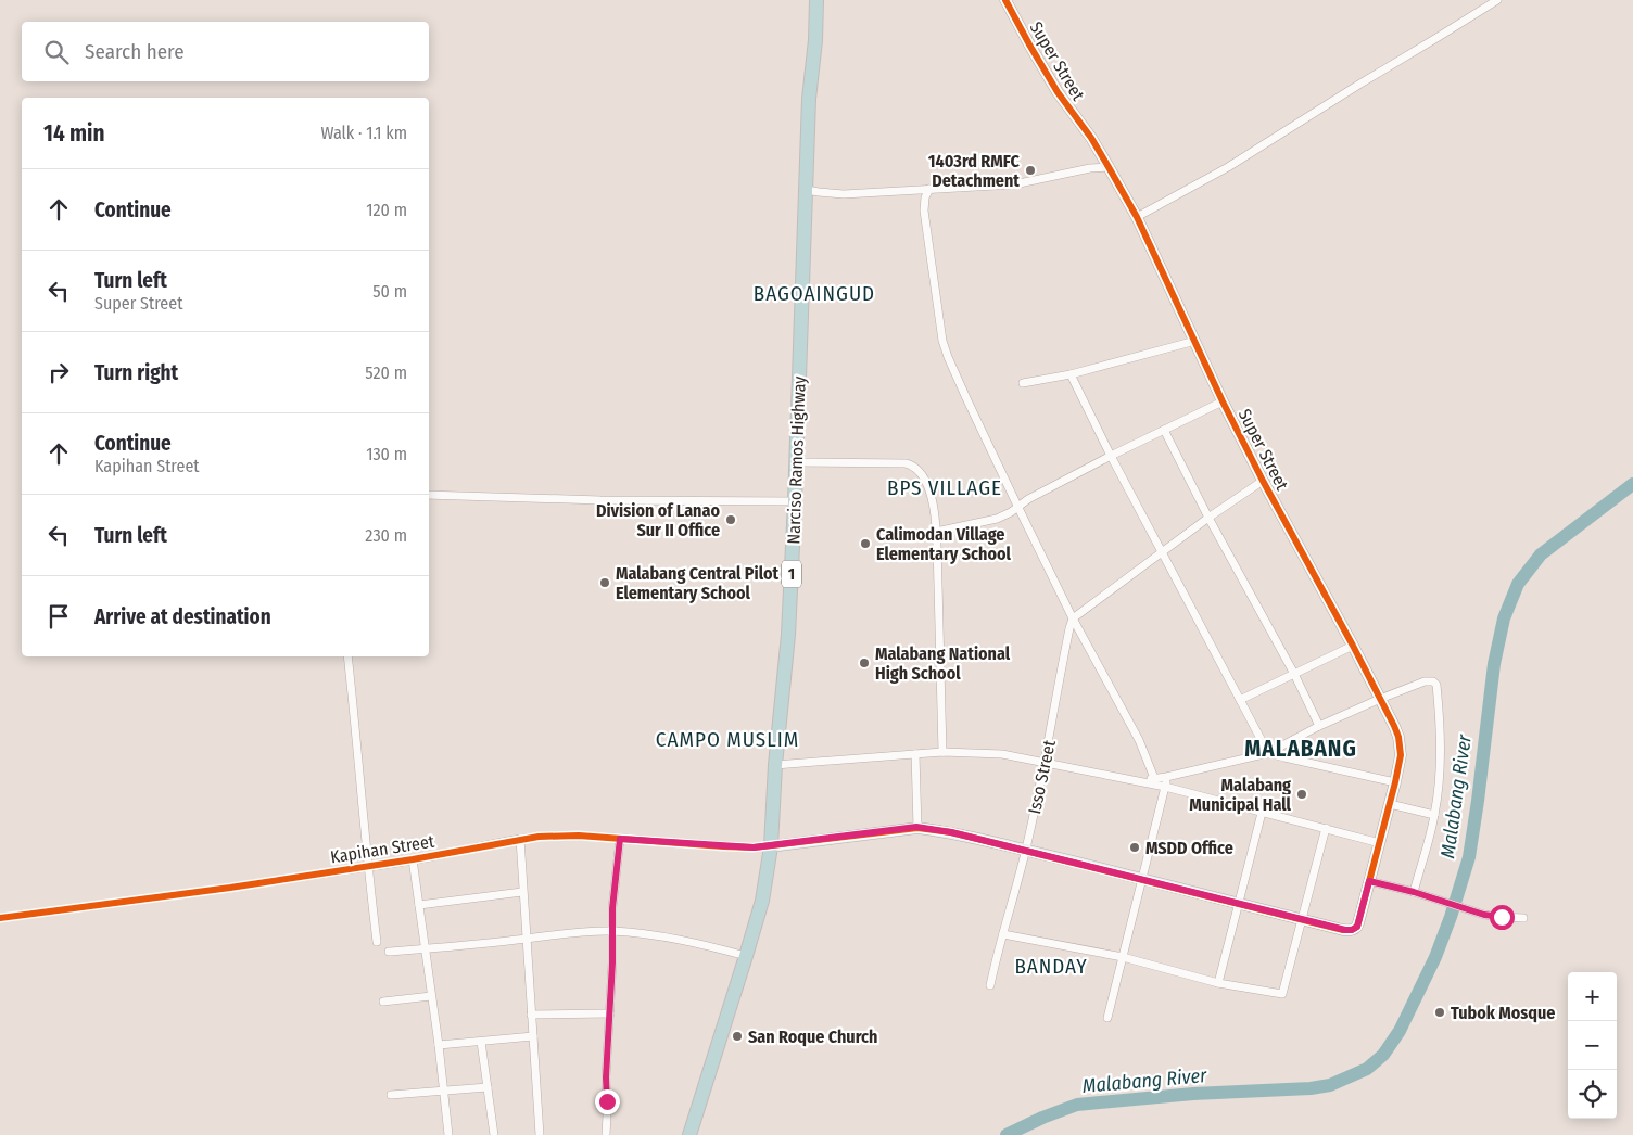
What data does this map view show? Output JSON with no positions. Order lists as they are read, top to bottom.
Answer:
{
  "streets": {
    "highway": ["Narciso Ramos Highway", "1"],
    "street": ["Super Street", "Isso Street", "Kapihan Street"]
  },
  "crossings": [
    ["Narciso Ramos Highway", "Kapihan Street"]
  ],
  "districts": [
    "BAGOAINGUD",
    "BPS VILLAGE",
    "CAMPO MUSLIM",
    "MALABANG",
    "BANDAY"
  ],
  "water": ["Malabang River"],
  "places": [
    "1403rd RMFC Detachment",
    "Division of Lanao Sur II Office",
    "Calimodan Village Elementary School",
    "Malabang Central Pilot Elementary School",
    "Malabang National High School",
    "Malabang Municipal Hall",
    "MSDD Office",
    "Tubok Mosque",
    "San Roque Church"
  ],
  "page": {
    "search": "Search here",
    "heading": ["14 min", "Walk · 1.1 km"],
    "list": [
      ["Continue", "120 m"],
      ["Turn left", "Super Street", "50 m"],
      ["Turn right", "520 m"],
      ["Continue", "Kapihan Street", "130 m"],
      ["Turn left", "230 m"],
      "Arrive at destination"
    ],
    "map_buttons": ["+", "−"]
  }
}
